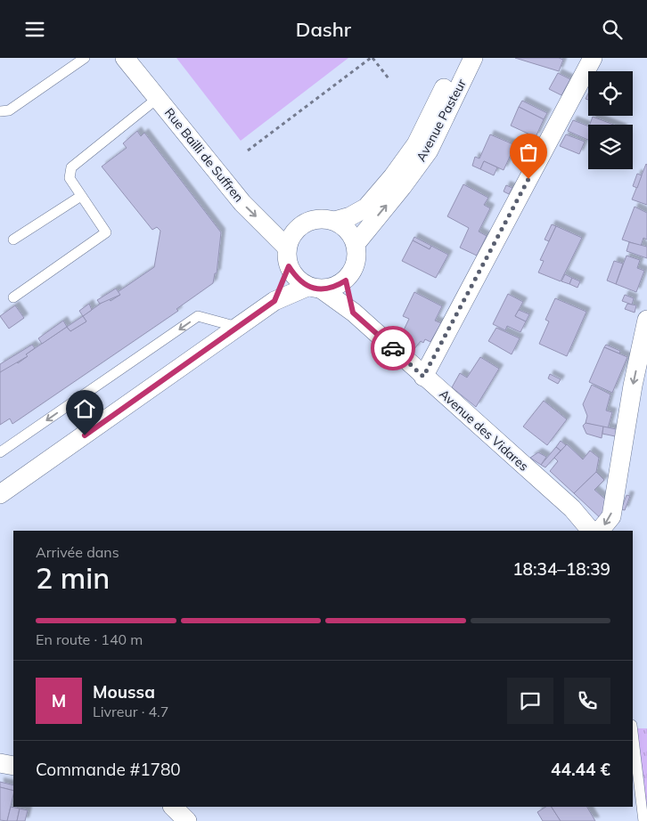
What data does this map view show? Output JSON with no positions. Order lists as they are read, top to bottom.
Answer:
{
  "streets": {
    "street": ["Avenue Pasteur", "Rue Bailli de Suffren", "Avenue des Vidares"]
  },
  "crossings": [
    ["Avenue Pasteur", "Rue Bailli de Suffren"],
    ["Avenue Pasteur", "Avenue des Vidares"],
    ["Rue Bailli de Suffren", "Avenue des Vidares"]
  ],
  "one_way": ["Rue Bailli de Suffren"],
  "page": {
    "header": "Dashr",
    "heading": ["2 min", "Arrivée dans", "18:34–18:39"],
    "panel": [
      "Moussa",
      "Livreur · 4.7",
      "Commande #1780",
      "44.44 €"
    ],
    "bar": "En route · 140 m",
    "round": "M"
  }
}
